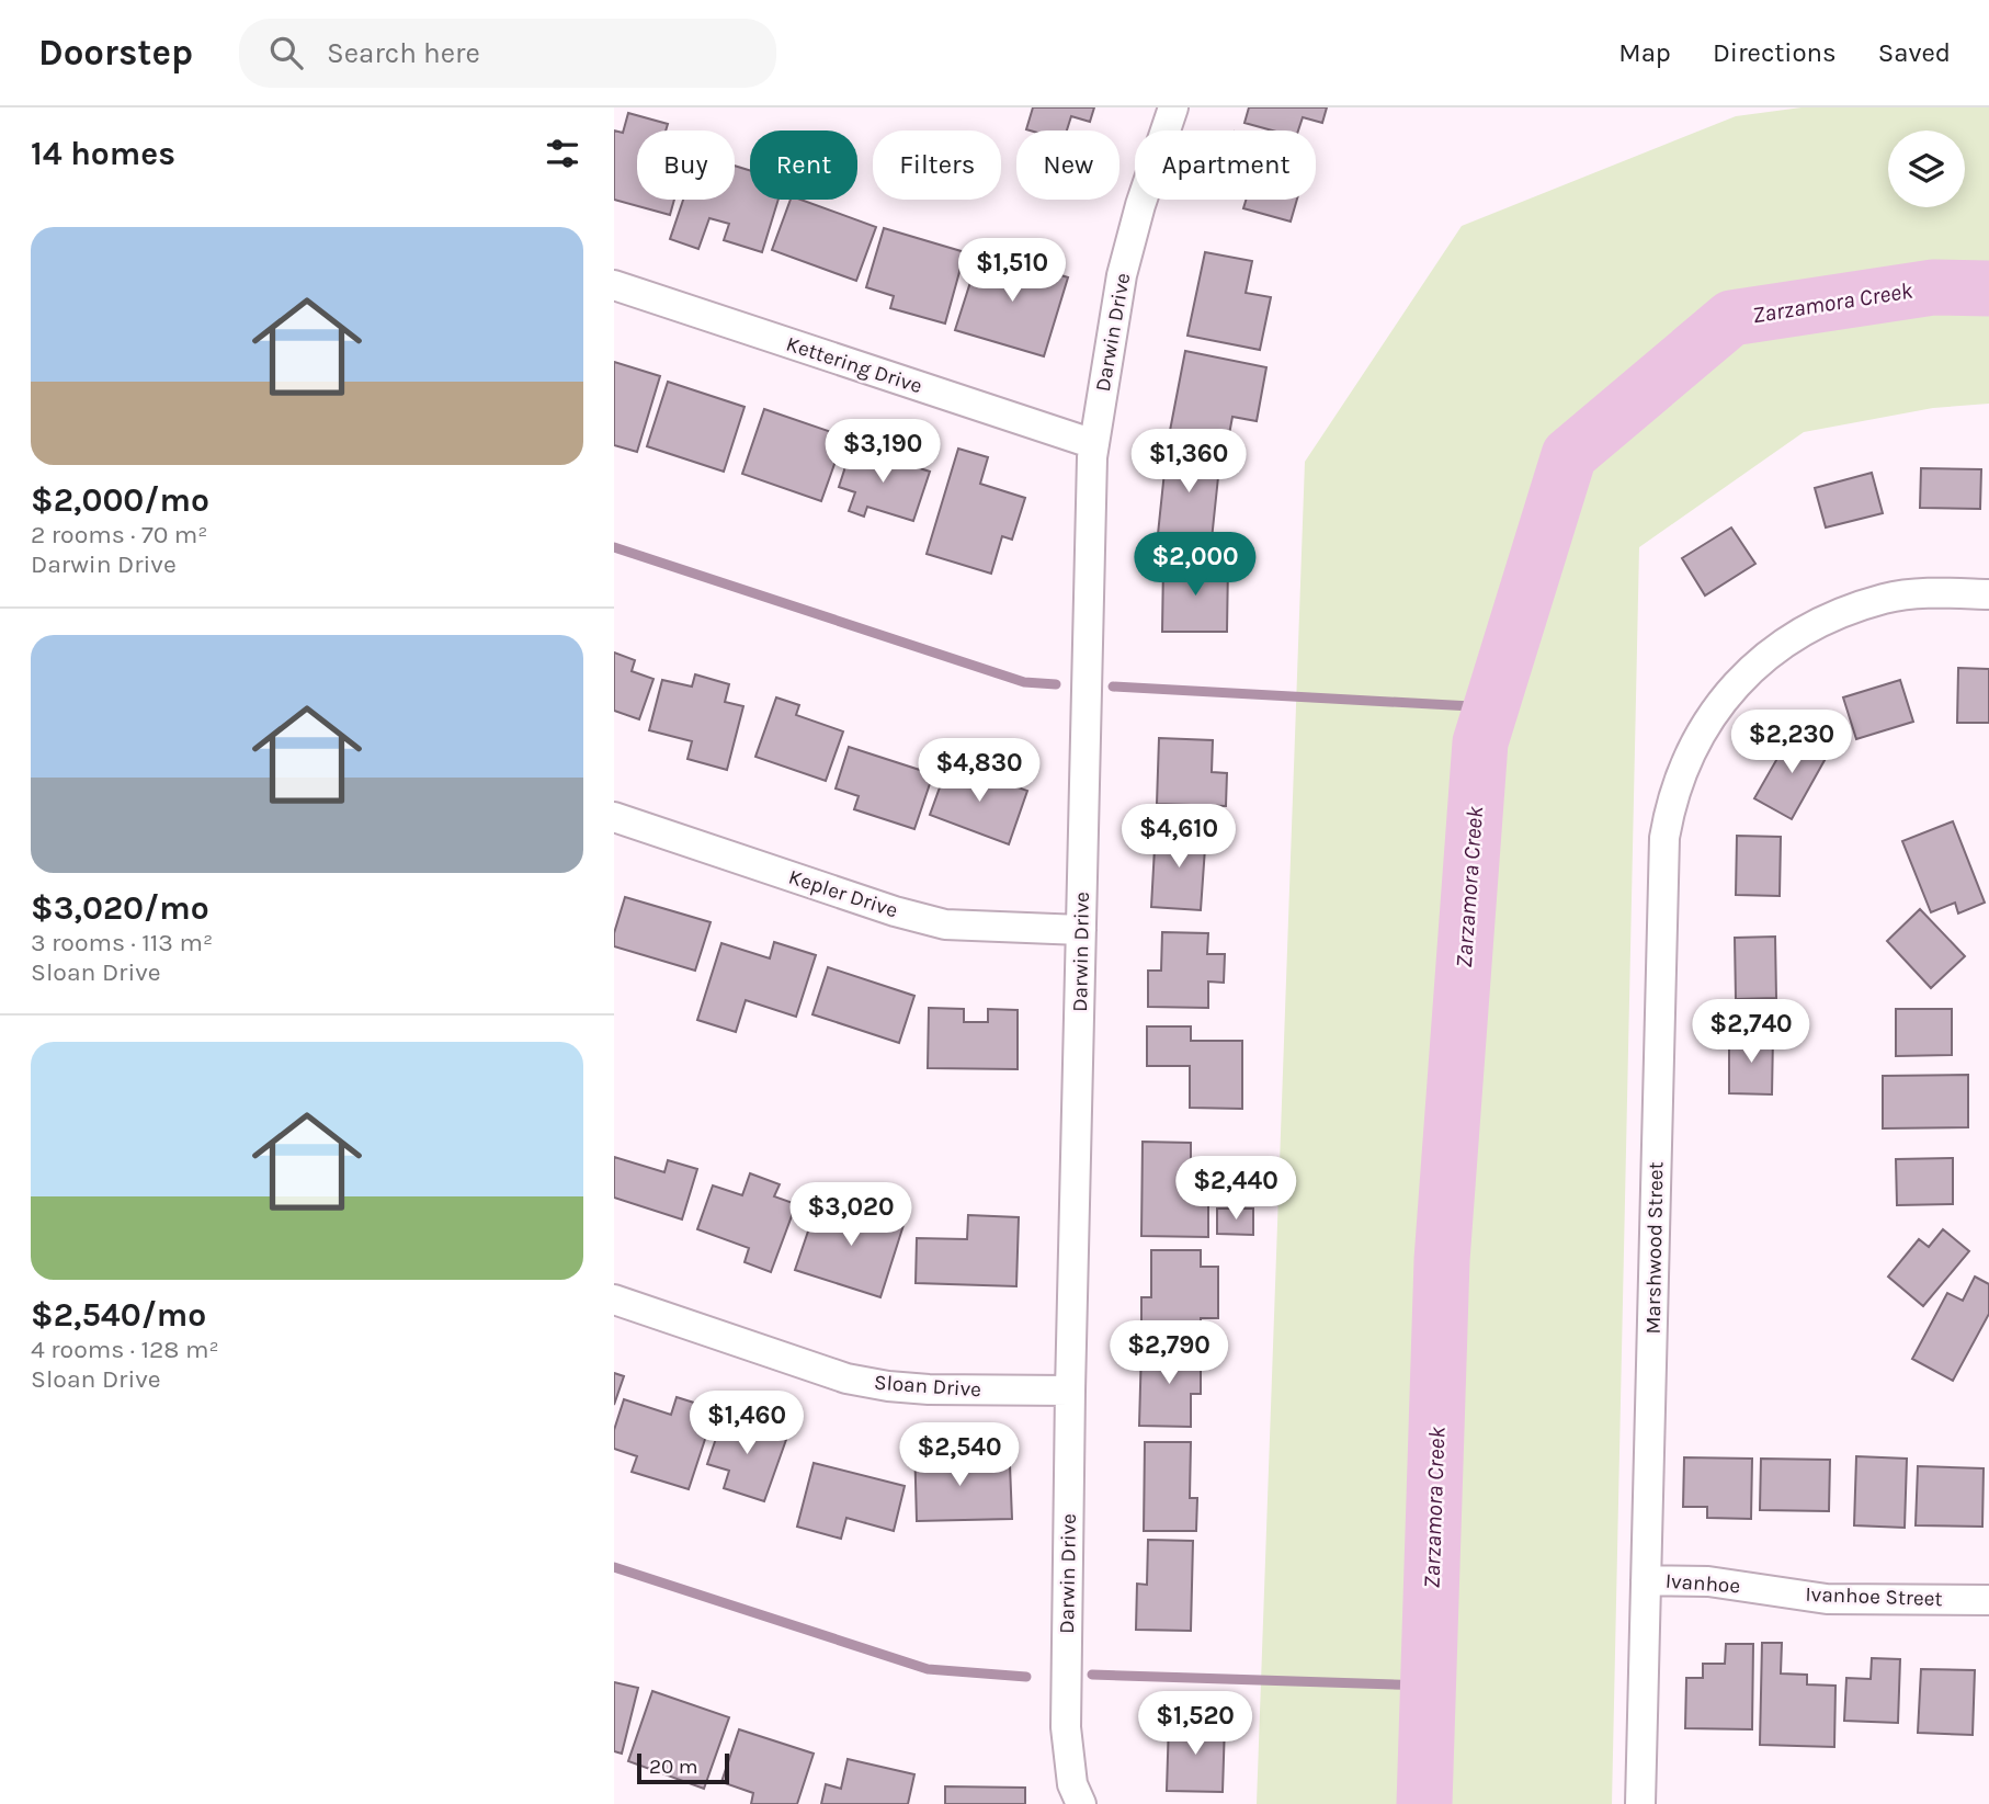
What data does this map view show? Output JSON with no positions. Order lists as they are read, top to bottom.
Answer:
{
  "streets": {
    "street": [
      "Darwin Drive",
      "Kettering Drive",
      "Kepler Drive",
      "Marshwood Street",
      "Sloan Drive",
      "Ivanhoe",
      "Ivanhoe Street"
    ]
  },
  "crossings": [
    ["Darwin Drive", "Kettering Drive"],
    ["Darwin Drive", "Kepler Drive"],
    ["Darwin Drive", "Sloan Drive"],
    ["Marshwood Street", "Ivanhoe"],
    ["Ivanhoe", "Ivanhoe Street"]
  ],
  "water": ["Zarzamora Creek"],
  "scale_bar": "20 m",
  "page": {
    "header": "Doorstep",
    "search": "Search here",
    "nav": ["Map", "Directions", "Saved"],
    "heading": "14 homes",
    "chip": [
      "Buy",
      "Rent",
      "Filters",
      "New",
      "Apartment"
    ],
    "list": [
      {
        "name": "$2,000/mo",
        "note": "2 rooms · 70 m² · Darwin Drive"
      },
      {
        "name": "$3,020/mo",
        "note": "3 rooms · 113 m² · Sloan Drive"
      },
      {
        "name": "$2,540/mo",
        "note": "4 rooms · 128 m² · Sloan Drive"
      }
    ],
    "price": [
      "$1,510",
      "$3,190",
      "$1,360",
      "$2,000",
      "$2,230",
      "$4,830",
      "$4,610",
      "$2,740",
      "$2,440",
      "$3,020",
      "$2,790",
      "$1,460",
      "$2,540",
      "$1,520"
    ],
    "scale": "20 m"
  }
}
